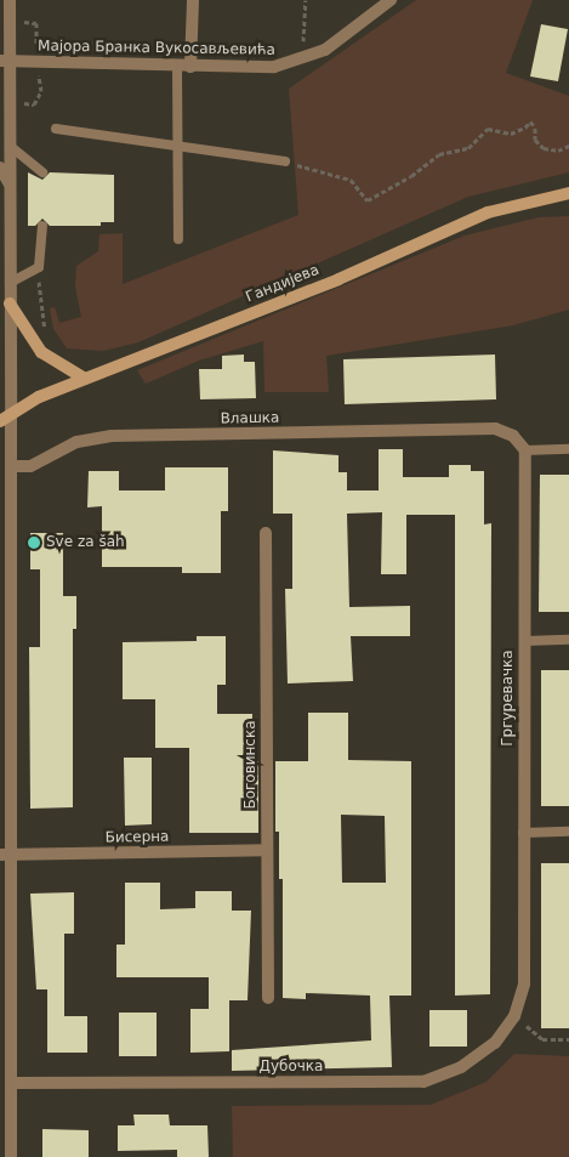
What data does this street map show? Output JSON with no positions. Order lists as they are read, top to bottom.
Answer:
{
  "streets": {
    "main road": ["Гандијева"],
    "street": [
      "Мајора Бранка Вукосављевића",
      "Влашка",
      "Гргуревачка",
      "Боговинска",
      "Бисерна",
      "Дубочка"
    ]
  },
  "crossings": [
    ["Влашка", "Гргуревачка"],
    ["Гргуревачка", "Дубочка"],
    ["Боговинска", "Бисерна"]
  ],
  "places": ["Sve za šah"]
}
